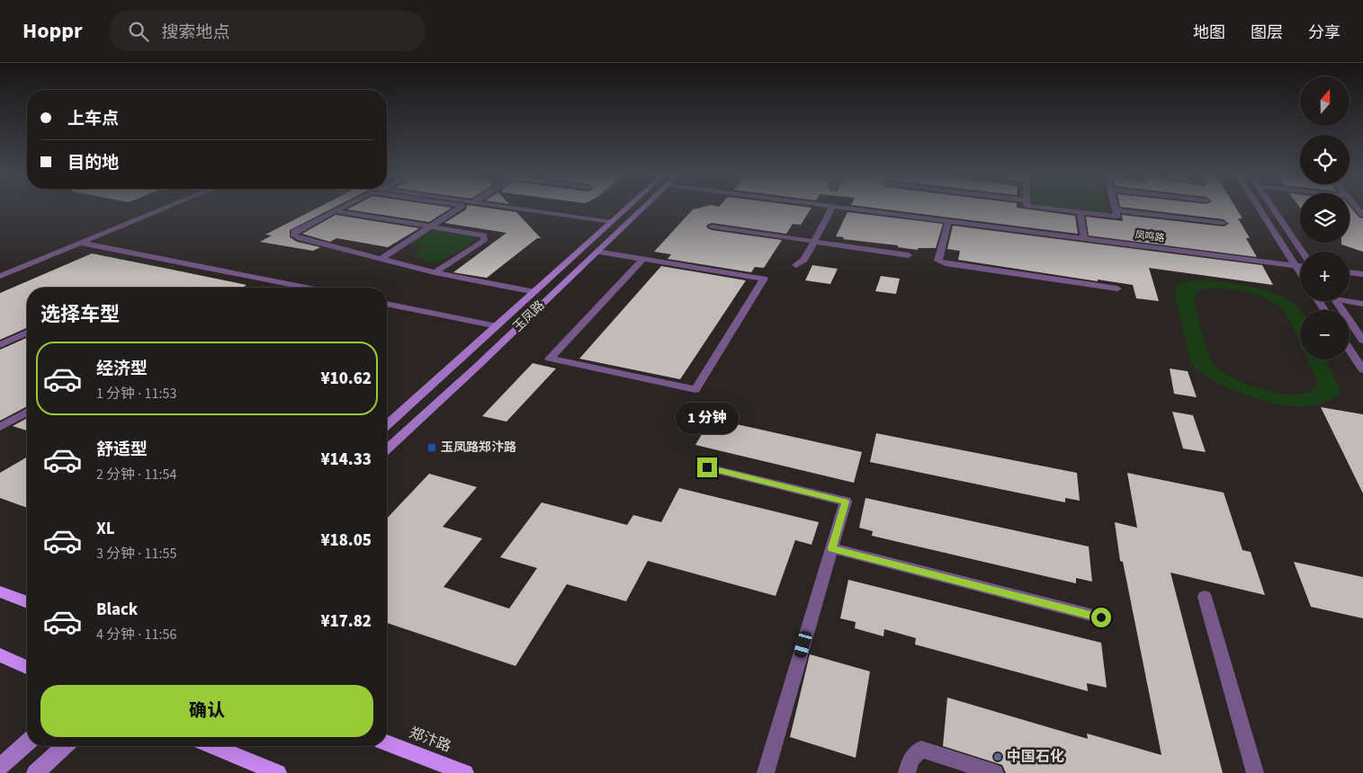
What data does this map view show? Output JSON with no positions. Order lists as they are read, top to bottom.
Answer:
{
  "streets": {
    "main road": ["郑汴路"],
    "street": ["凤鸣路", "玉凤路"]
  },
  "places": {
    "transit": ["玉凤路郑汴路"],
    "other": ["中国石化"]
  },
  "north": "top",
  "page": {
    "header": "Hoppr",
    "search": "搜索地点",
    "nav": ["地图", "图层", "分享"],
    "map_buttons": ["+", "−"],
    "banner": ["上车点", "目的地"],
    "heading": "选择车型",
    "list": [
      {
        "name": "经济型",
        "note": "1 分钟 · 11:53",
        "value": "¥10.62"
      },
      {
        "name": "舒适型",
        "note": "2 分钟 · 11:54",
        "value": "¥14.33"
      },
      {
        "name": "XL",
        "note": "3 分钟 · 11:55",
        "value": "¥18.05"
      },
      {
        "name": "Black",
        "note": "4 分钟 · 11:56",
        "value": "¥17.82"
      }
    ],
    "bubble": "1 分钟",
    "buttons": "确认"
  }
}
